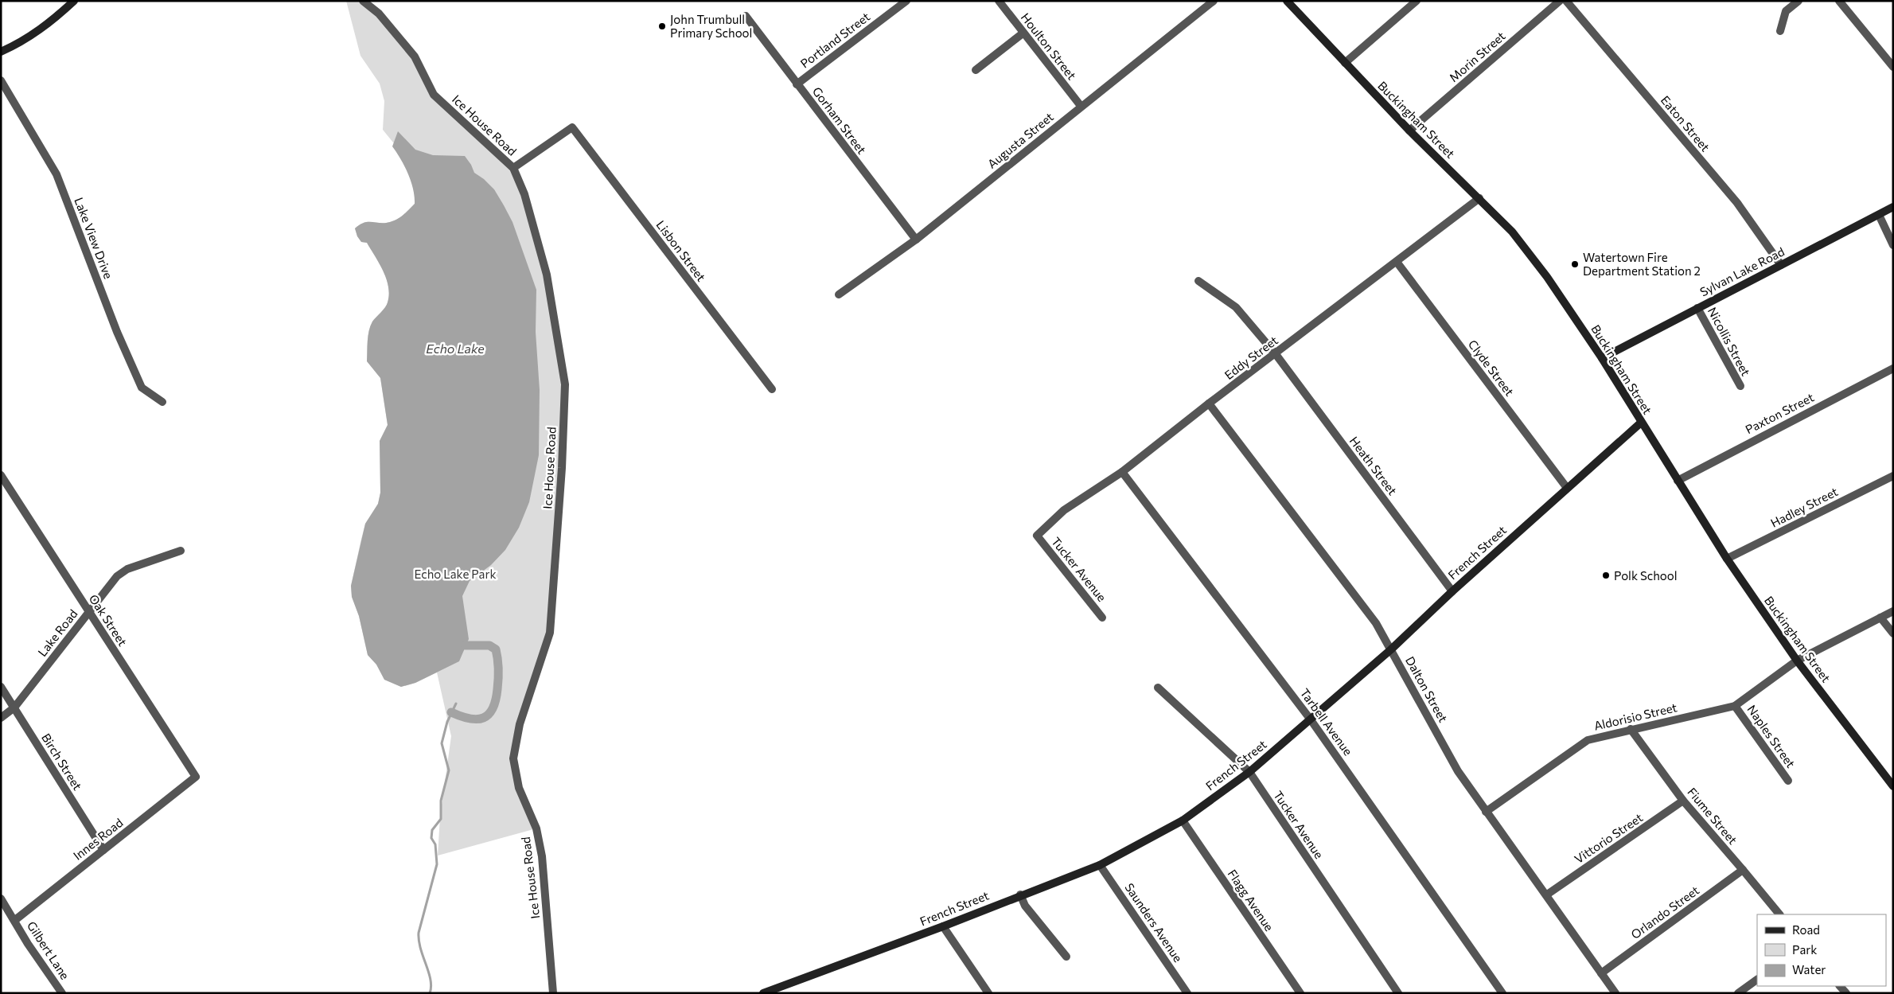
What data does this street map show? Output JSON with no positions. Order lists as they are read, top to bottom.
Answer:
{
  "streets": {
    "main road": ["Buckingham Street", "Sylvan Lake Road", "French Street"],
    "street": [
      "Portland Street",
      "Houlton Street",
      "Morin Street",
      "Gorham Street",
      "Eaton Street",
      "Ice House Road",
      "Augusta Street",
      "Lake View Drive",
      "Lisbon Street",
      "Nicollis Street",
      "Eddy Street",
      "Clyde Street",
      "Paxton Street",
      "Heath Street",
      "Hadley Street",
      "Tucker Avenue",
      "Oak Street",
      "Lake Road",
      "Dalton Street",
      "Aldorisio Street",
      "Tarbell Avenue",
      "Naples Street",
      "Birch Street",
      "Fiume Street",
      "Vittorio Street",
      "Innes Road",
      "Flagg Avenue",
      "Orlando Street",
      "Saunders Avenue",
      "Gilbert Lane"
    ]
  },
  "crossings": [
    ["Portland Street", "Gorham Street"],
    ["Houlton Street", "Augusta Street"],
    ["Morin Street", "Buckingham Street"],
    ["Buckingham Street", "Sylvan Lake Road"],
    ["Buckingham Street", "Eddy Street"],
    ["Buckingham Street", "Paxton Street"],
    ["Buckingham Street", "Hadley Street"],
    ["Buckingham Street", "French Street"],
    ["Buckingham Street", "Aldorisio Street"],
    ["Gorham Street", "Augusta Street"],
    ["Eaton Street", "Sylvan Lake Road"],
    ["Ice House Road", "Lisbon Street"],
    ["Sylvan Lake Road", "Nicollis Street"],
    ["Eddy Street", "Clyde Street"],
    ["Eddy Street", "Heath Street"],
    ["Eddy Street", "Tucker Avenue"],
    ["Eddy Street", "Dalton Street"],
    ["Eddy Street", "Tarbell Avenue"],
    ["Clyde Street", "French Street"],
    ["Heath Street", "French Street"],
    ["French Street", "Tucker Avenue"],
    ["French Street", "Dalton Street"],
    ["French Street", "Tarbell Avenue"],
    ["French Street", "Flagg Avenue"],
    ["French Street", "Saunders Avenue"],
    ["Oak Street", "Lake Road"],
    ["Oak Street", "Innes Road"],
    ["Lake Road", "Birch Street"],
    ["Dalton Street", "Aldorisio Street"],
    ["Dalton Street", "Vittorio Street"],
    ["Dalton Street", "Orlando Street"],
    ["Aldorisio Street", "Naples Street"],
    ["Aldorisio Street", "Fiume Street"],
    ["Birch Street", "Innes Road"],
    ["Fiume Street", "Vittorio Street"],
    ["Fiume Street", "Orlando Street"],
    ["Innes Road", "Gilbert Lane"]
  ],
  "water": ["Echo Lake"],
  "parks": ["Echo Lake Park"],
  "places": ["John Trumbull Primary School", "Watertown Fire Department Station 2", "Polk School"],
  "legend": ["Road", "Park", "Water"]
}
